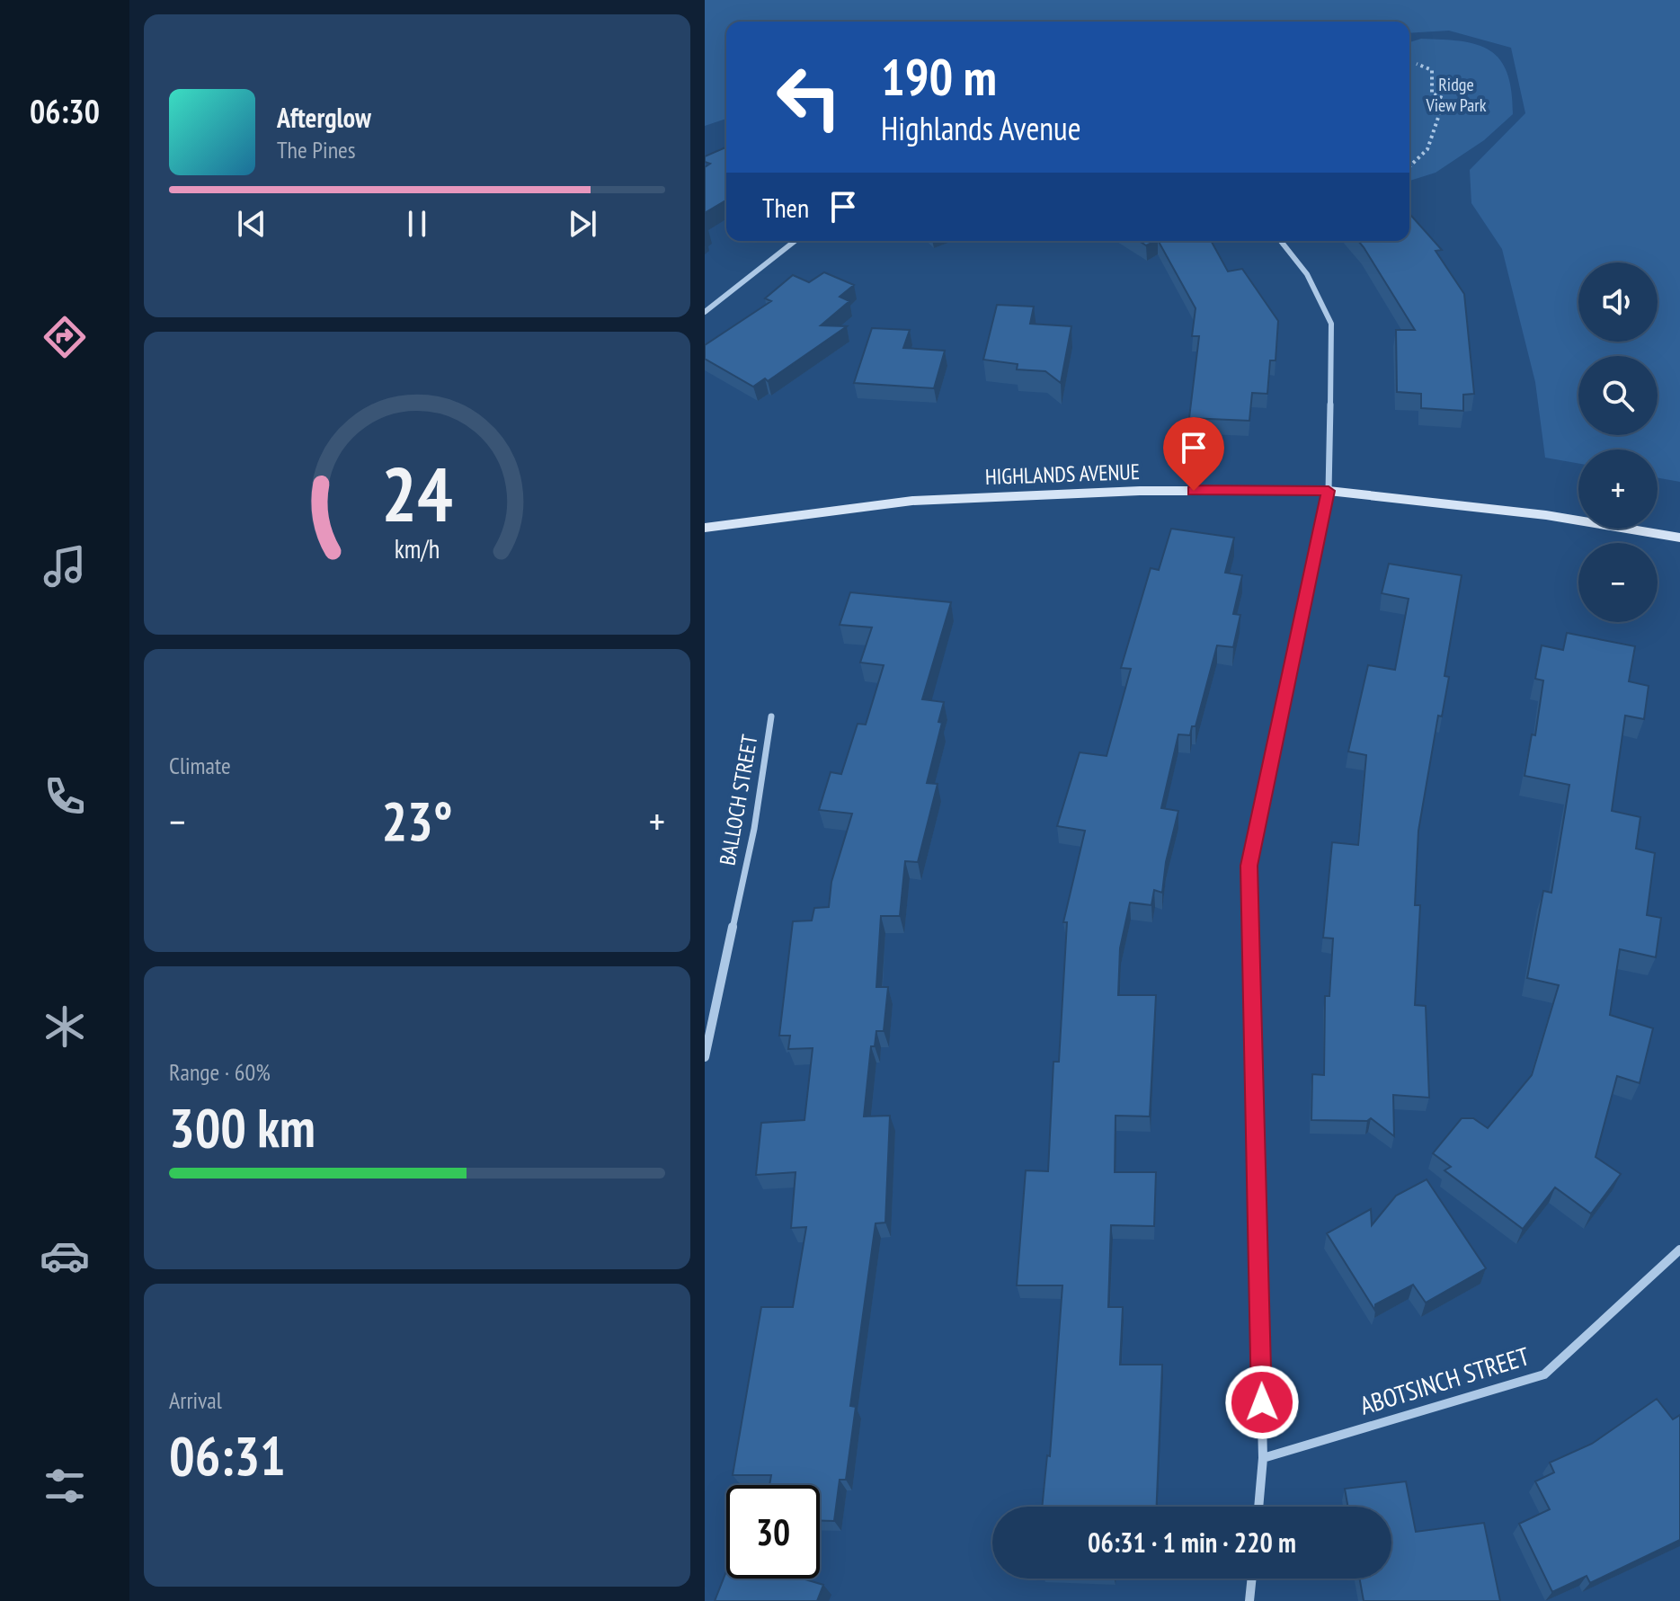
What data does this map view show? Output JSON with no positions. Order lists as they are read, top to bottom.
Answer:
{
  "streets": {
    "main road": ["HIGHLANDS AVENUE"],
    "street": ["BALLOCH STREET", "ABOTSINCH STREET"]
  },
  "parks": ["Ridge View Park"],
  "page": {
    "tabs": "06:30",
    "turn": ["190 m", "Highlands Avenue"],
    "song": ["Afterglow", "The Pines"],
    "then": "Then",
    "map_buttons": ["+", "−"],
    "tile": [
      "Climate",
      ["Range · 60%", "300 km"],
      ["Arrival", "06:31"]
    ],
    "heat": ["−", "23°", "+"],
    "limit": "30",
    "trip": "06:31 · 1 min · 220 m",
    "gauge": ["24", "km/h"]
  }
}
